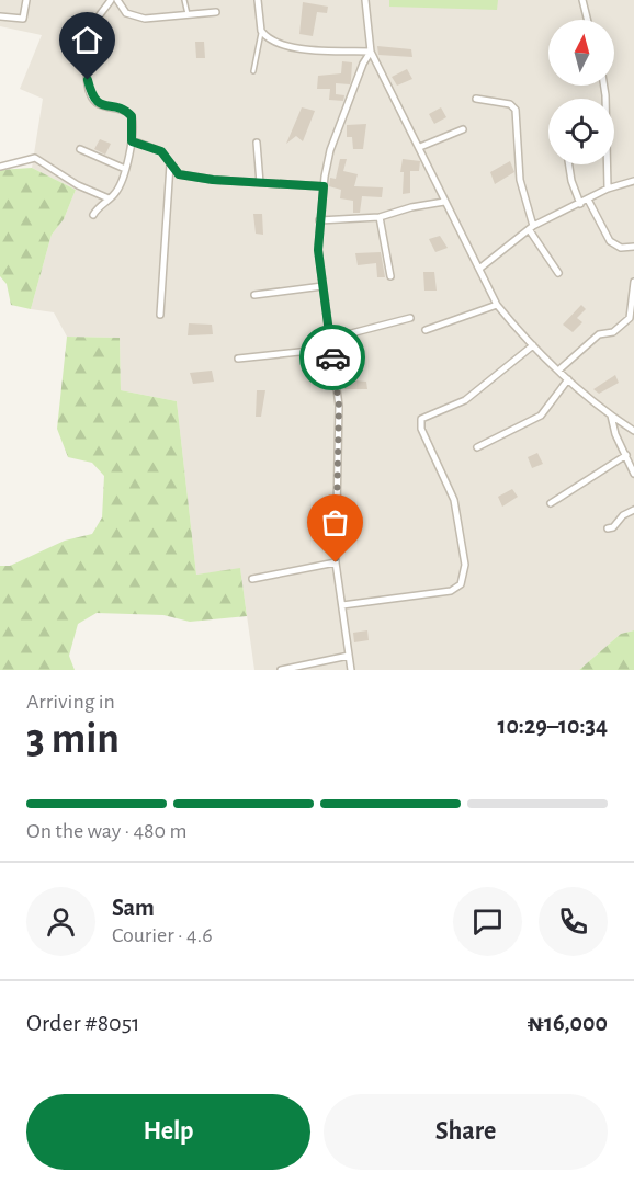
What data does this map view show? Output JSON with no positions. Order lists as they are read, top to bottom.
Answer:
{
  "north": "top",
  "page": {
    "heading": ["3 min", "Arriving in", "10:29–10:34"],
    "panel": [
      "Sam",
      "Courier · 4.6",
      "Order #8051",
      "₦16,000"
    ],
    "bar": "On the way · 480 m",
    "buttons": ["Help", "Share"]
  }
}
